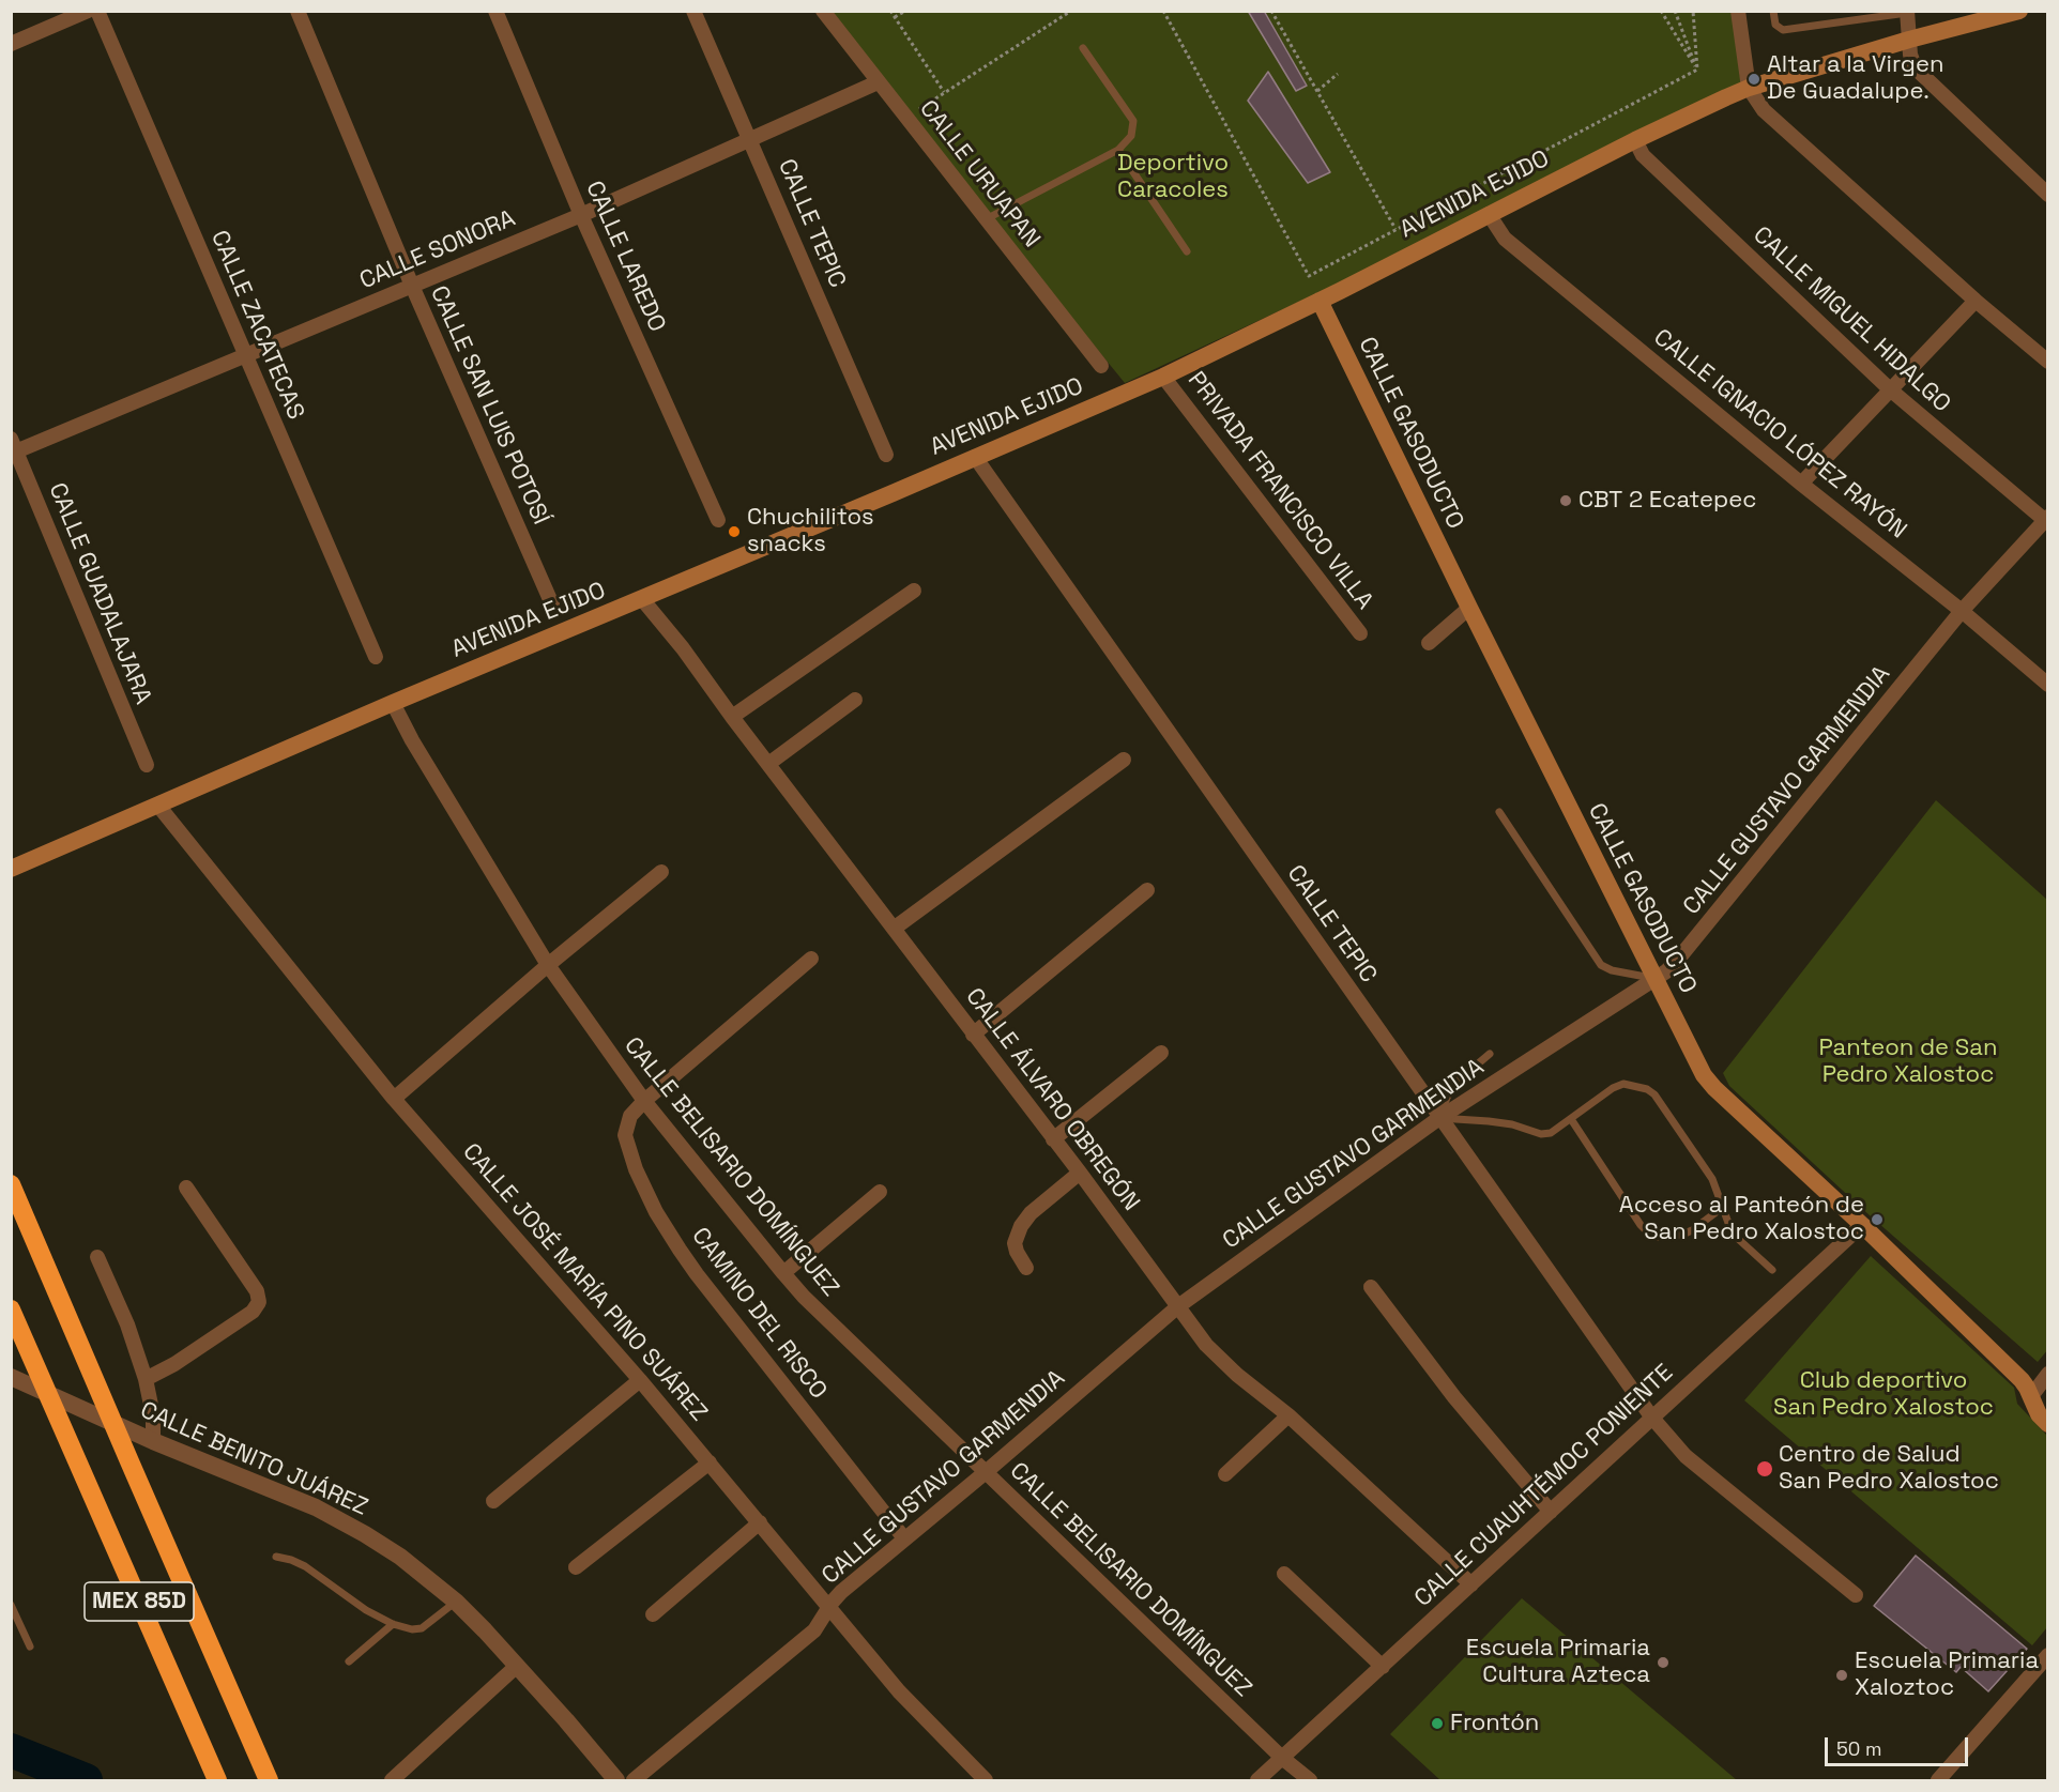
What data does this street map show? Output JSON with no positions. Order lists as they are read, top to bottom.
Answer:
{
  "streets": {
    "highway": ["MEX 85D"],
    "main road": ["AVENIDA EJIDO", "CALLE GASODUCTO"],
    "street": [
      "CALLE URUAPAN",
      "CALLE TEPIC",
      "CALLE SONORA",
      "CALLE LAREDO",
      "CALLE MIGUEL HIDALGO",
      "CALLE ZACATECAS",
      "CALLE SAN LUIS POTOSÍ",
      "CALLE IGNACIO LÓPEZ RAYÓN",
      "PRIVADA FRANCISCO VILLA",
      "CALLE GUADALAJARA",
      "CALLE GUSTAVO GARMENDIA",
      "CALLE ÁLVARO OBREGÓN",
      "CALLE BELISARIO DOMÍNGUEZ",
      "CALLE JOSÉ MARÍA PINO SUÁREZ",
      "CAMINO DEL RISCO",
      "CALLE BENITO JUÁREZ",
      "CALLE CUAUHTÉMOC PONIENTE"
    ]
  },
  "crossings": [
    ["CALLE URUAPAN", "CALLE SONORA"],
    ["AVENIDA EJIDO", "CALLE TEPIC"],
    ["AVENIDA EJIDO", "CALLE MIGUEL HIDALGO"],
    ["AVENIDA EJIDO", "CALLE GASODUCTO"],
    ["AVENIDA EJIDO", "CALLE IGNACIO LÓPEZ RAYÓN"],
    ["AVENIDA EJIDO", "PRIVADA FRANCISCO VILLA"],
    ["AVENIDA EJIDO", "CALLE ÁLVARO OBREGÓN"],
    ["AVENIDA EJIDO", "CALLE BELISARIO DOMÍNGUEZ"],
    ["AVENIDA EJIDO", "CALLE JOSÉ MARÍA PINO SUÁREZ"],
    ["CALLE TEPIC", "CALLE SONORA"],
    ["CALLE TEPIC", "CALLE GUSTAVO GARMENDIA"],
    ["CALLE TEPIC", "CALLE CUAUHTÉMOC PONIENTE"],
    ["CALLE SONORA", "CALLE LAREDO"],
    ["CALLE SONORA", "CALLE ZACATECAS"],
    ["CALLE SONORA", "CALLE SAN LUIS POTOSÍ"],
    ["CALLE SONORA", "CALLE GUADALAJARA"],
    ["CALLE MIGUEL HIDALGO", "CALLE GUSTAVO GARMENDIA"],
    ["CALLE GASODUCTO", "CALLE GUSTAVO GARMENDIA"],
    ["CALLE GASODUCTO", "CALLE CUAUHTÉMOC PONIENTE"],
    ["CALLE IGNACIO LÓPEZ RAYÓN", "CALLE GUSTAVO GARMENDIA"],
    ["CALLE GUSTAVO GARMENDIA", "CALLE ÁLVARO OBREGÓN"],
    ["CALLE GUSTAVO GARMENDIA", "CALLE BELISARIO DOMÍNGUEZ"],
    ["CALLE GUSTAVO GARMENDIA", "CALLE JOSÉ MARÍA PINO SUÁREZ"],
    ["CALLE GUSTAVO GARMENDIA", "CAMINO DEL RISCO"],
    ["CALLE ÁLVARO OBREGÓN", "CALLE CUAUHTÉMOC PONIENTE"],
    ["CALLE BELISARIO DOMÍNGUEZ", "CAMINO DEL RISCO"],
    ["CALLE BELISARIO DOMÍNGUEZ", "CALLE CUAUHTÉMOC PONIENTE"]
  ],
  "parks": ["Deportivo Caracoles", "Panteon de San Pedro Xalostoc", "Club deportivo San Pedro Xalostoc"],
  "places": [
    "Altar a la Virgen De Guadalupe.",
    "CBT 2 Ecatepec",
    "Chuchilitos snacks",
    "Acceso al Panteón de San Pedro Xalostoc",
    "Centro de Salud San Pedro Xalostoc",
    "Escuela Primaria Cultura Azteca",
    "Escuela Primaria Xaloztoc",
    "Frontón"
  ],
  "scale_bar": "50 m"
}
